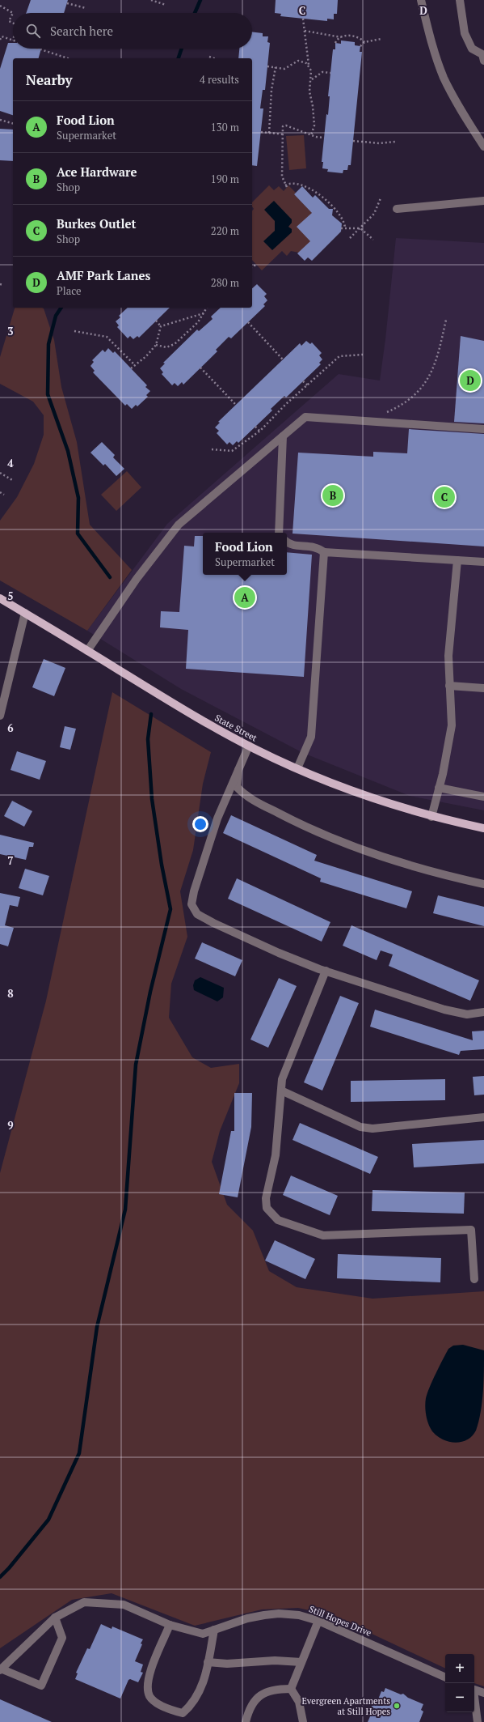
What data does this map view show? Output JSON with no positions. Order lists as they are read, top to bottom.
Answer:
{
  "streets": {
    "main road": ["State Street"],
    "street": ["Still Hopes Drive"]
  },
  "places": ["Evergreen Apartments at Still Hopes"],
  "page": {
    "search": "Search here",
    "heading": ["Nearby", "4 results"],
    "list": [
      {
        "mark": "A",
        "name": "Food Lion",
        "note": "Supermarket",
        "value": "130 m"
      },
      {
        "mark": "B",
        "name": "Ace Hardware",
        "note": "Shop",
        "value": "190 m"
      },
      {
        "mark": "C",
        "name": "Burkes Outlet",
        "note": "Shop",
        "value": "220 m"
      },
      {
        "mark": "D",
        "name": "AMF Park Lanes",
        "note": "Place",
        "value": "280 m"
      }
    ],
    "pins": [
      "D",
      "B",
      "C",
      "A"
    ],
    "popup": ["Food Lion", "Supermarket"],
    "map_buttons": ["+", "−"]
  },
  "grid": {
    "columns": ["C", "D"],
    "rows": [
      "3",
      "4",
      "5",
      "6",
      "7",
      "8",
      "9"
    ]
  }
}
